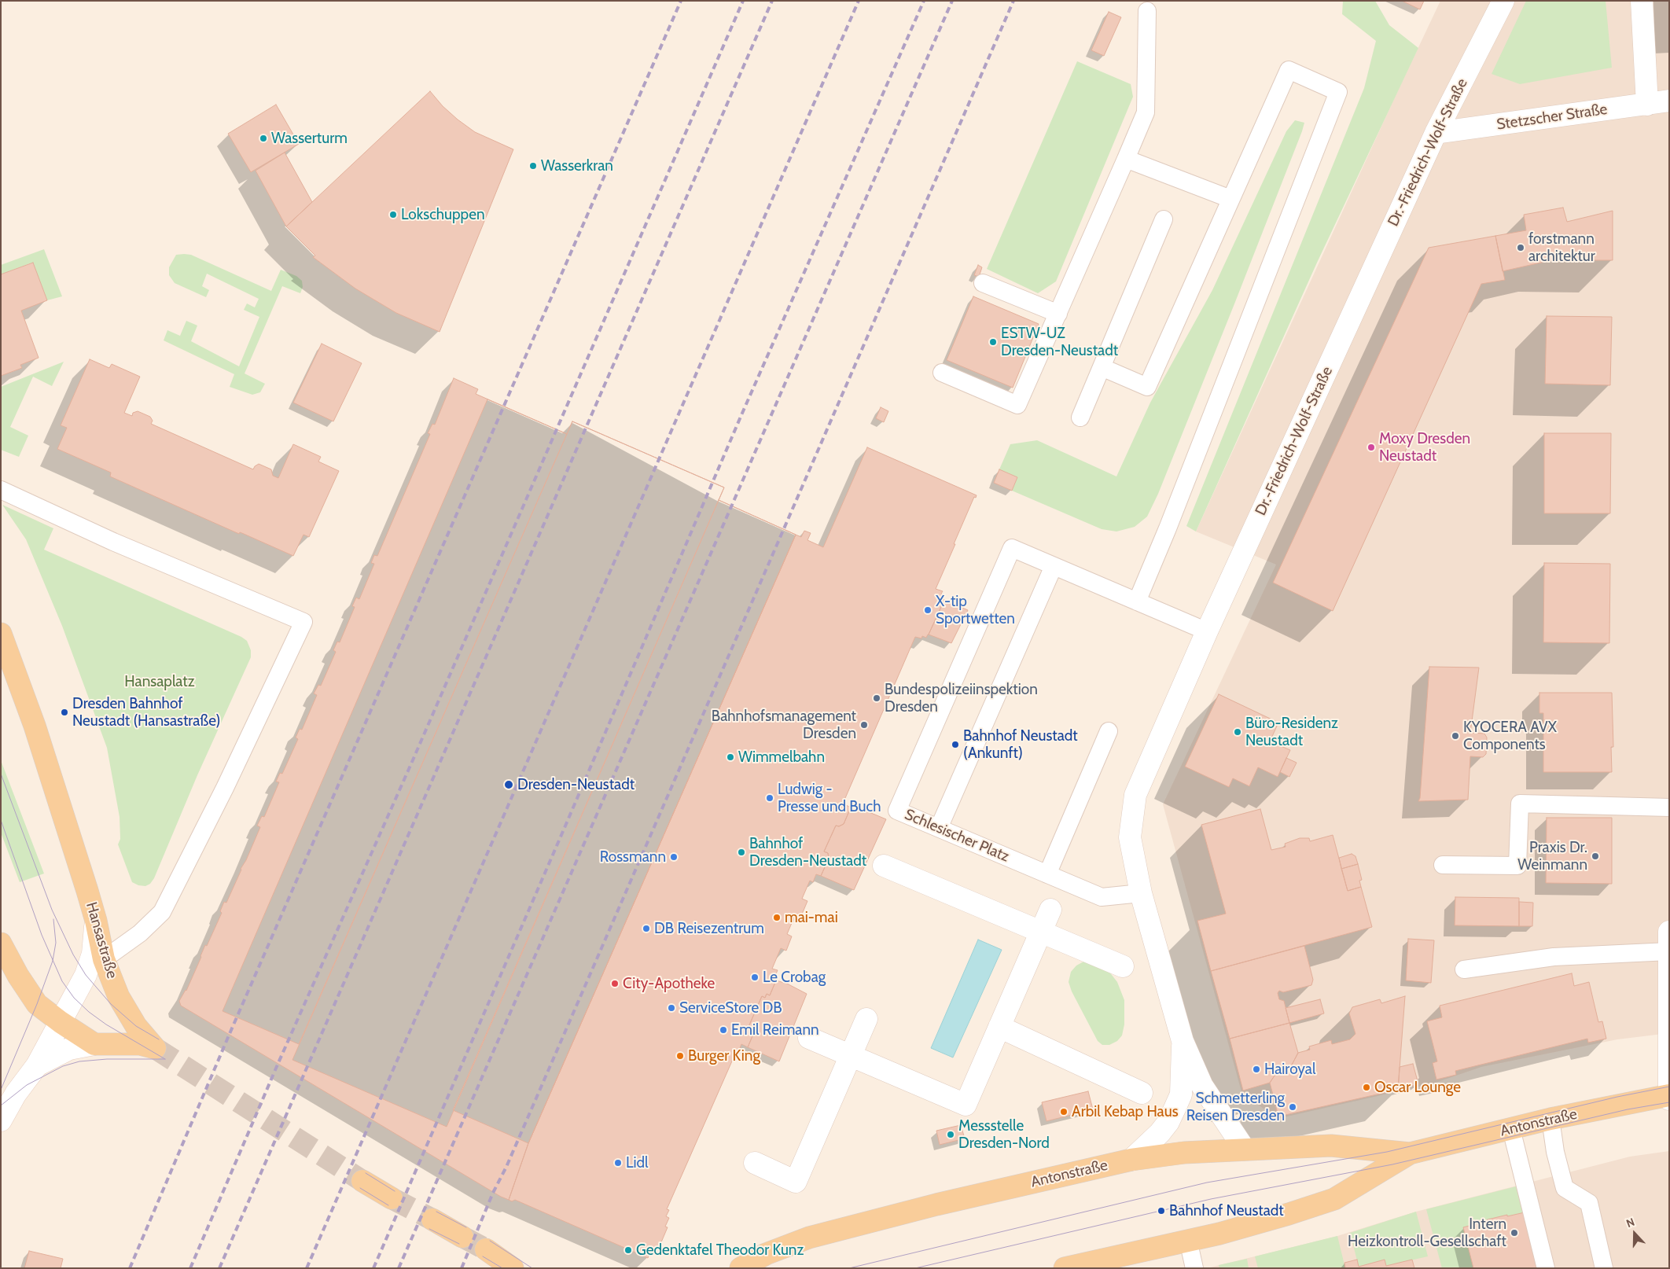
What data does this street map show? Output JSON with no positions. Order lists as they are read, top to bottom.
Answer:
{
  "streets": {
    "main road": ["Hansastraße", "Antonstraße"],
    "street": ["Stetzscher Straße", "Dr.-Friedrich-Wolf-Straße"],
    "lane": ["Schlesischer Platz"]
  },
  "crossings": [
    ["Stetzscher Straße", "Dr.-Friedrich-Wolf-Straße"],
    ["Dr.-Friedrich-Wolf-Straße", "Schlesischer Platz"]
  ],
  "parks": ["Hansaplatz"],
  "places": [
    "Wasserturm",
    "Wasserkran",
    "Lokschuppen",
    "forstmann architektur",
    "ESTW-UZ Dresden-Neustadt",
    "Moxy Dresden Neustadt",
    "X-tip Sportwetten",
    "Bundespolizeiinspektion Dresden",
    "Dresden Bahnhof Neustadt (Hansastraße)",
    "Bahnhofsmanagement Dresden",
    "Büro-Residenz Neustadt",
    "KYOCERA AVX Components",
    "Bahnhof Neustadt (Ankunft)",
    "Wimmelbahn",
    "Dresden-Neustadt",
    "Ludwig - Presse und Buch",
    "Bahnhof Dresden-Neustadt",
    "Praxis Dr. Weinmann",
    "Rossmann",
    "mai-mai",
    "DB Reisezentrum",
    "Le Crobag",
    "City-Apotheke",
    "ServiceStore DB",
    "Emil Reimann",
    "Burger King",
    "Hairoyal",
    "Oscar Lounge",
    "Schmetterling Reisen Dresden",
    "Arbil Kebap Haus",
    "Messstelle Dresden-Nord",
    "Lidl",
    "Bahnhof Neustadt",
    "Intern Heizkontroll-Gesellschaft",
    "Gedenktafel Theodor Kunz"
  ],
  "north": "top"
}
